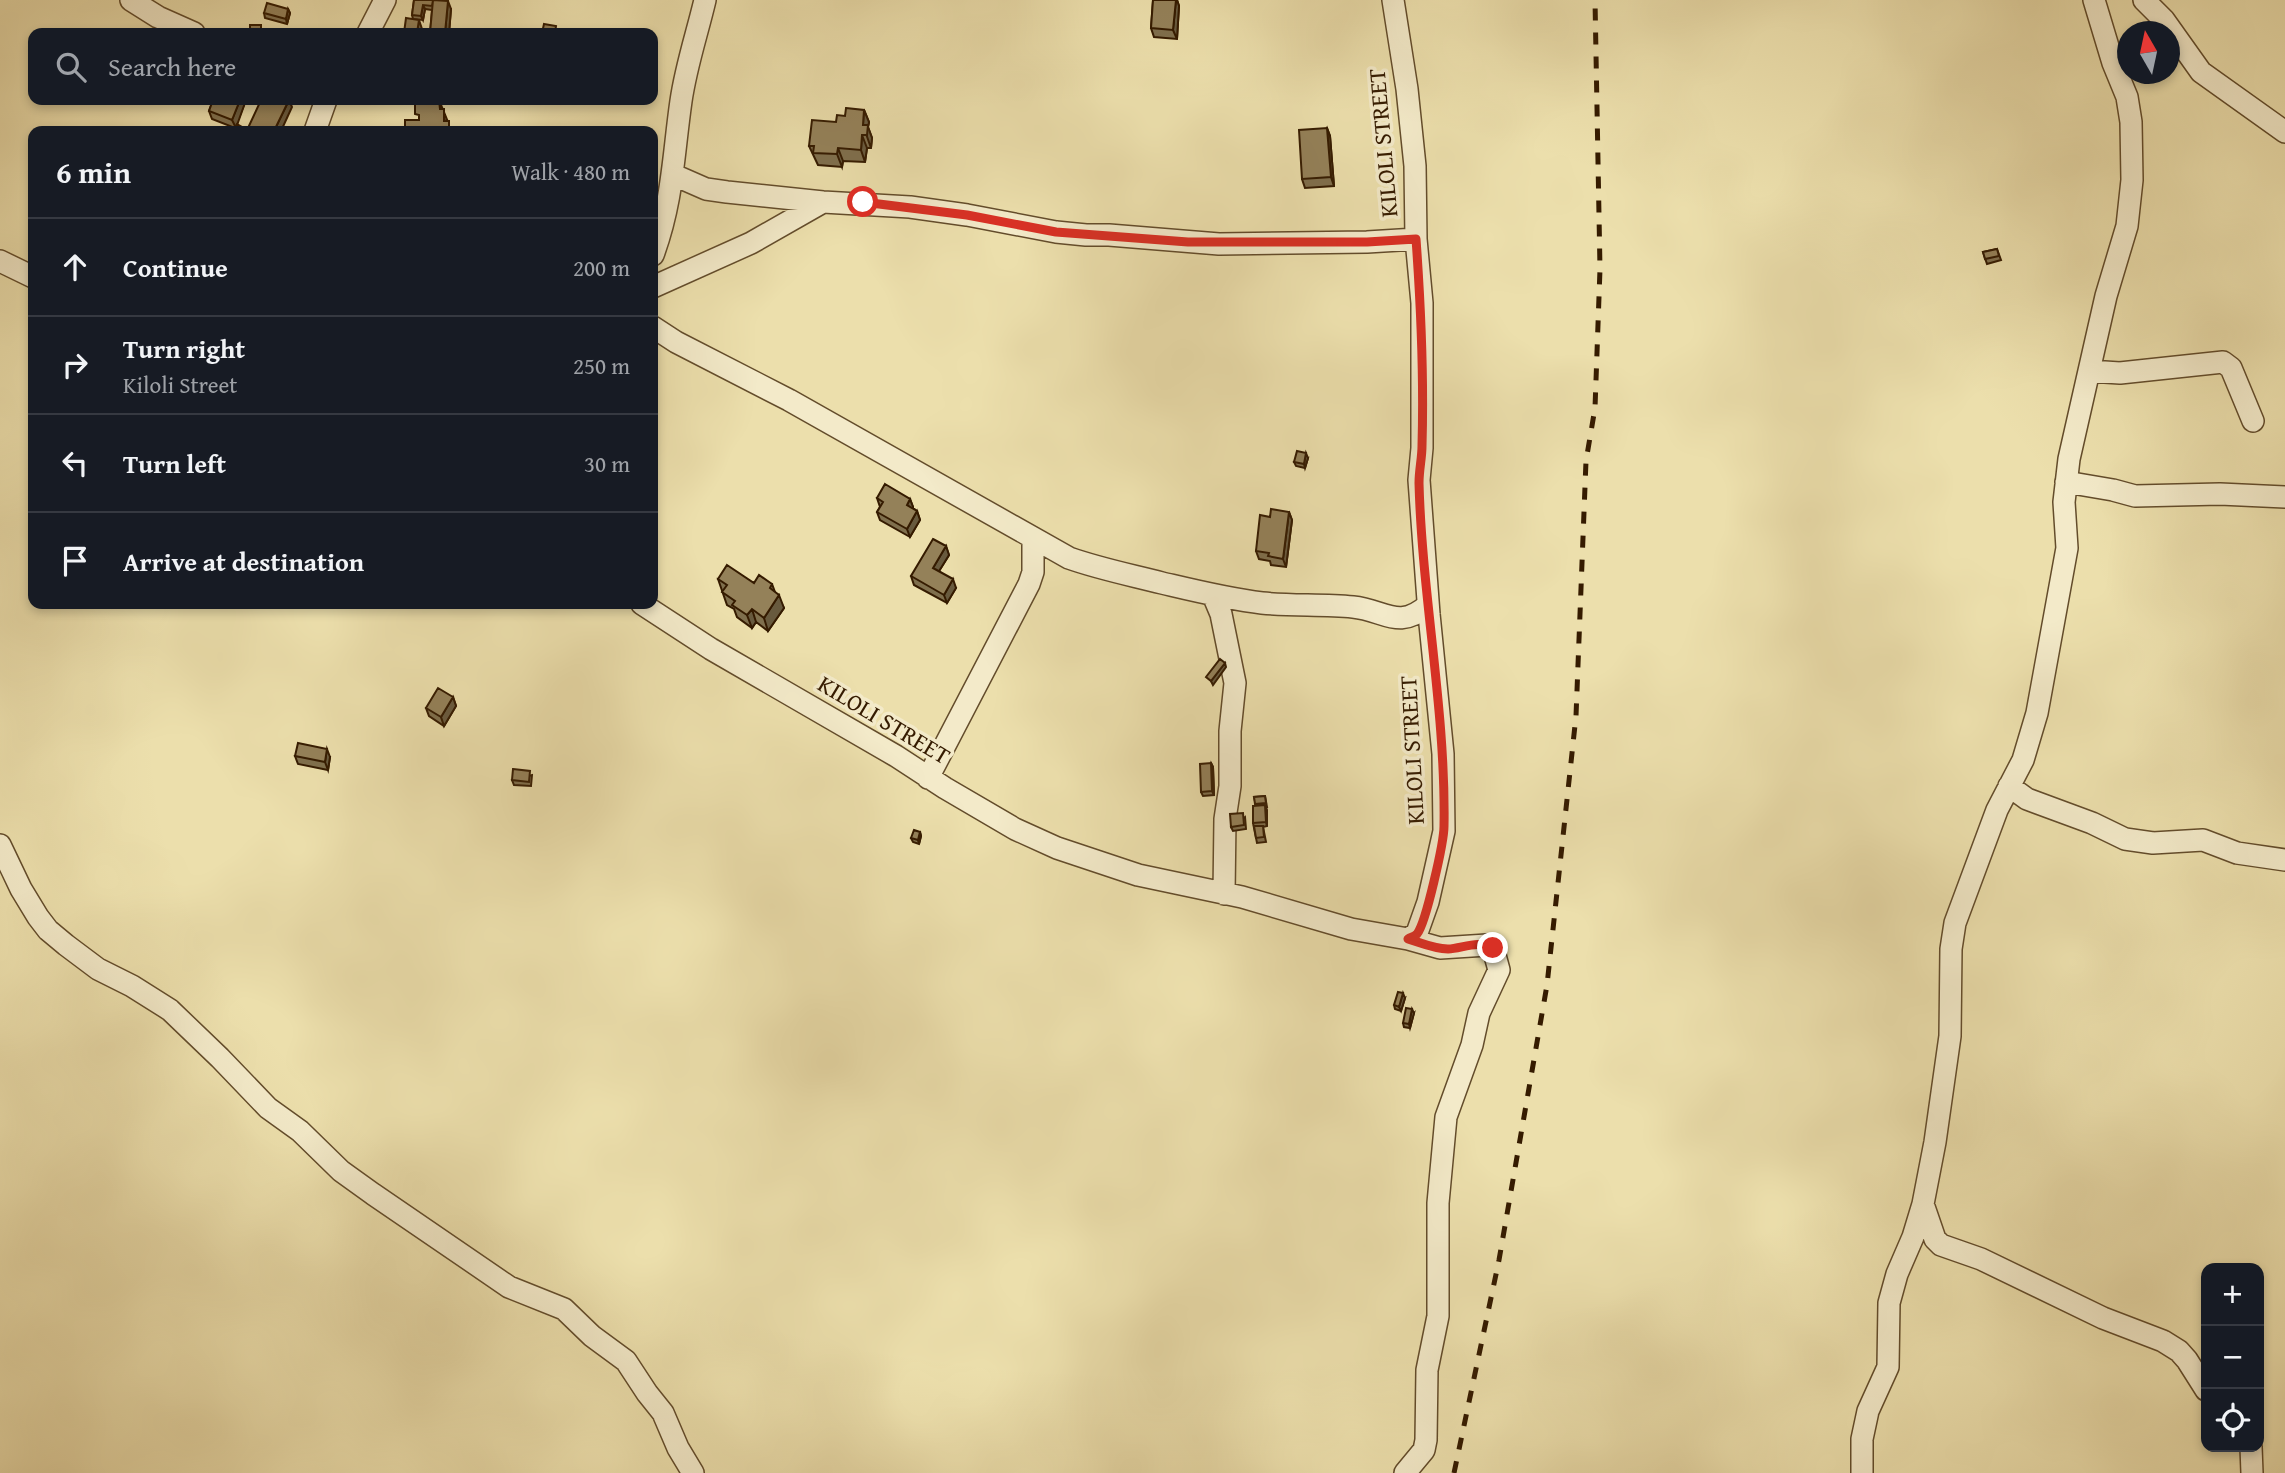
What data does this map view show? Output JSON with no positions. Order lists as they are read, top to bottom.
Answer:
{
  "streets": {
    "street": ["KILOLI STREET"]
  },
  "north": "top",
  "page": {
    "search": "Search here",
    "heading": ["6 min", "Walk · 480 m"],
    "list": [
      ["Continue", "200 m"],
      ["Turn right", "Kiloli Street", "250 m"],
      ["Turn left", "30 m"],
      "Arrive at destination"
    ],
    "map_buttons": ["+", "−"]
  }
}
